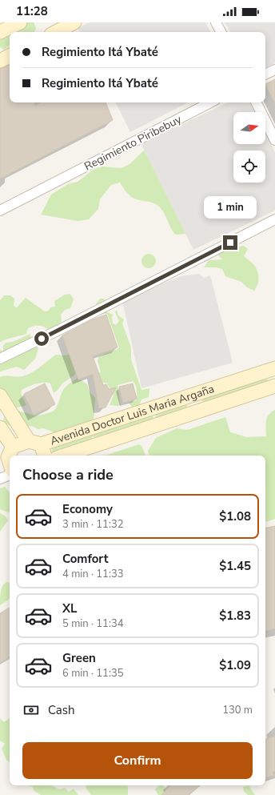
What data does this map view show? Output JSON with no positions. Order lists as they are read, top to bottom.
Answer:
{
  "streets": {
    "street": ["Regimiento Piribebuy", "Avenida Doctor Luis Maria Argaña"]
  },
  "north": "right",
  "page": {
    "status": "11:28",
    "banner": ["Regimiento Itá Ybaté", "Regimiento Itá Ybaté"],
    "bubble": "1 min",
    "heading": "Choose a ride",
    "list": [
      {
        "name": "Economy",
        "note": "3 min · 11:32",
        "value": "$1.08"
      },
      {
        "name": "Comfort",
        "note": "4 min · 11:33",
        "value": "$1.45"
      },
      {
        "name": "XL",
        "note": "5 min · 11:34",
        "value": "$1.83"
      },
      {
        "name": "Green",
        "note": "6 min · 11:35",
        "value": "$1.09"
      }
    ],
    "pay": ["Cash", "130 m"],
    "buttons": "Confirm"
  }
}
